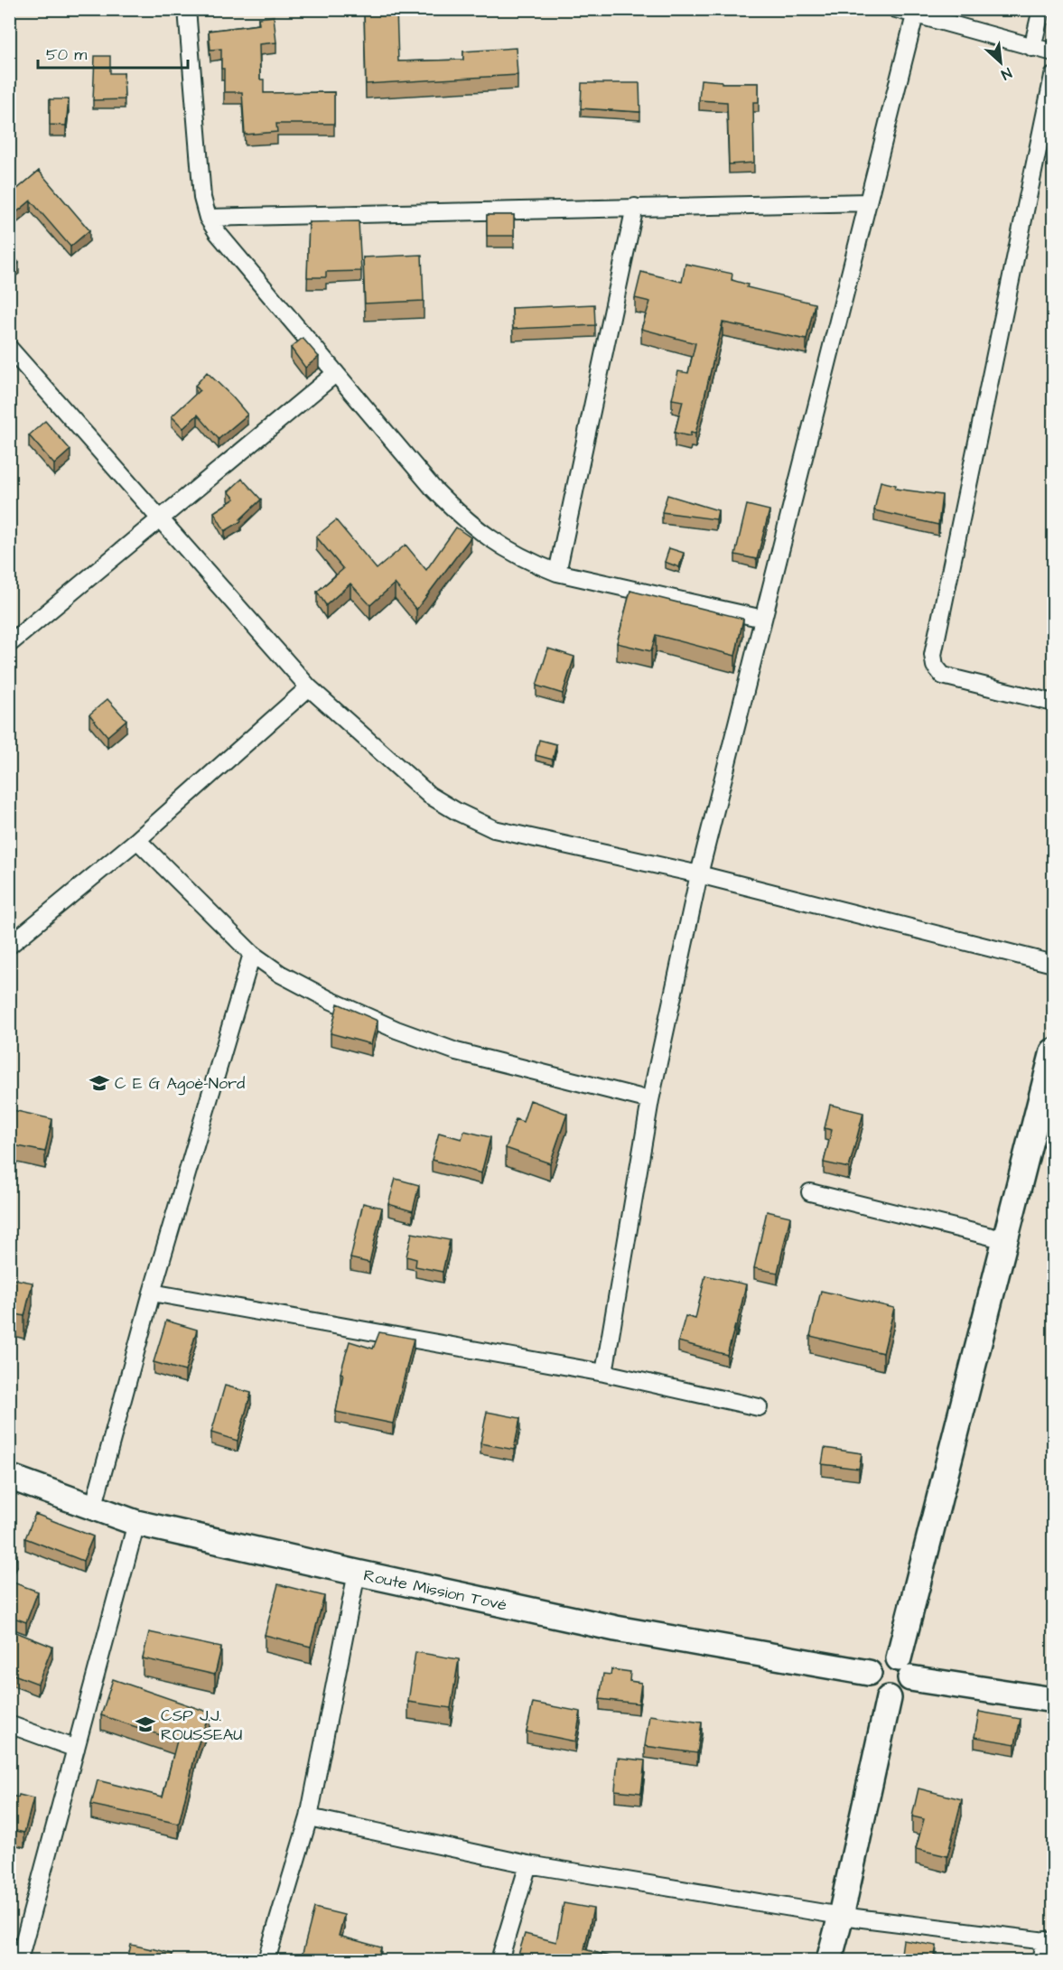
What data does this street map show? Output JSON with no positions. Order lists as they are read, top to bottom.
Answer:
{
  "streets": {
    "street": ["Route Mission Tové"]
  },
  "places": {
    "school or university": ["C E G Agoè-Nord", "CSP J.J. ROUSSEAU"]
  },
  "scale_bar": "50 m",
  "north": "bottom right"
}
